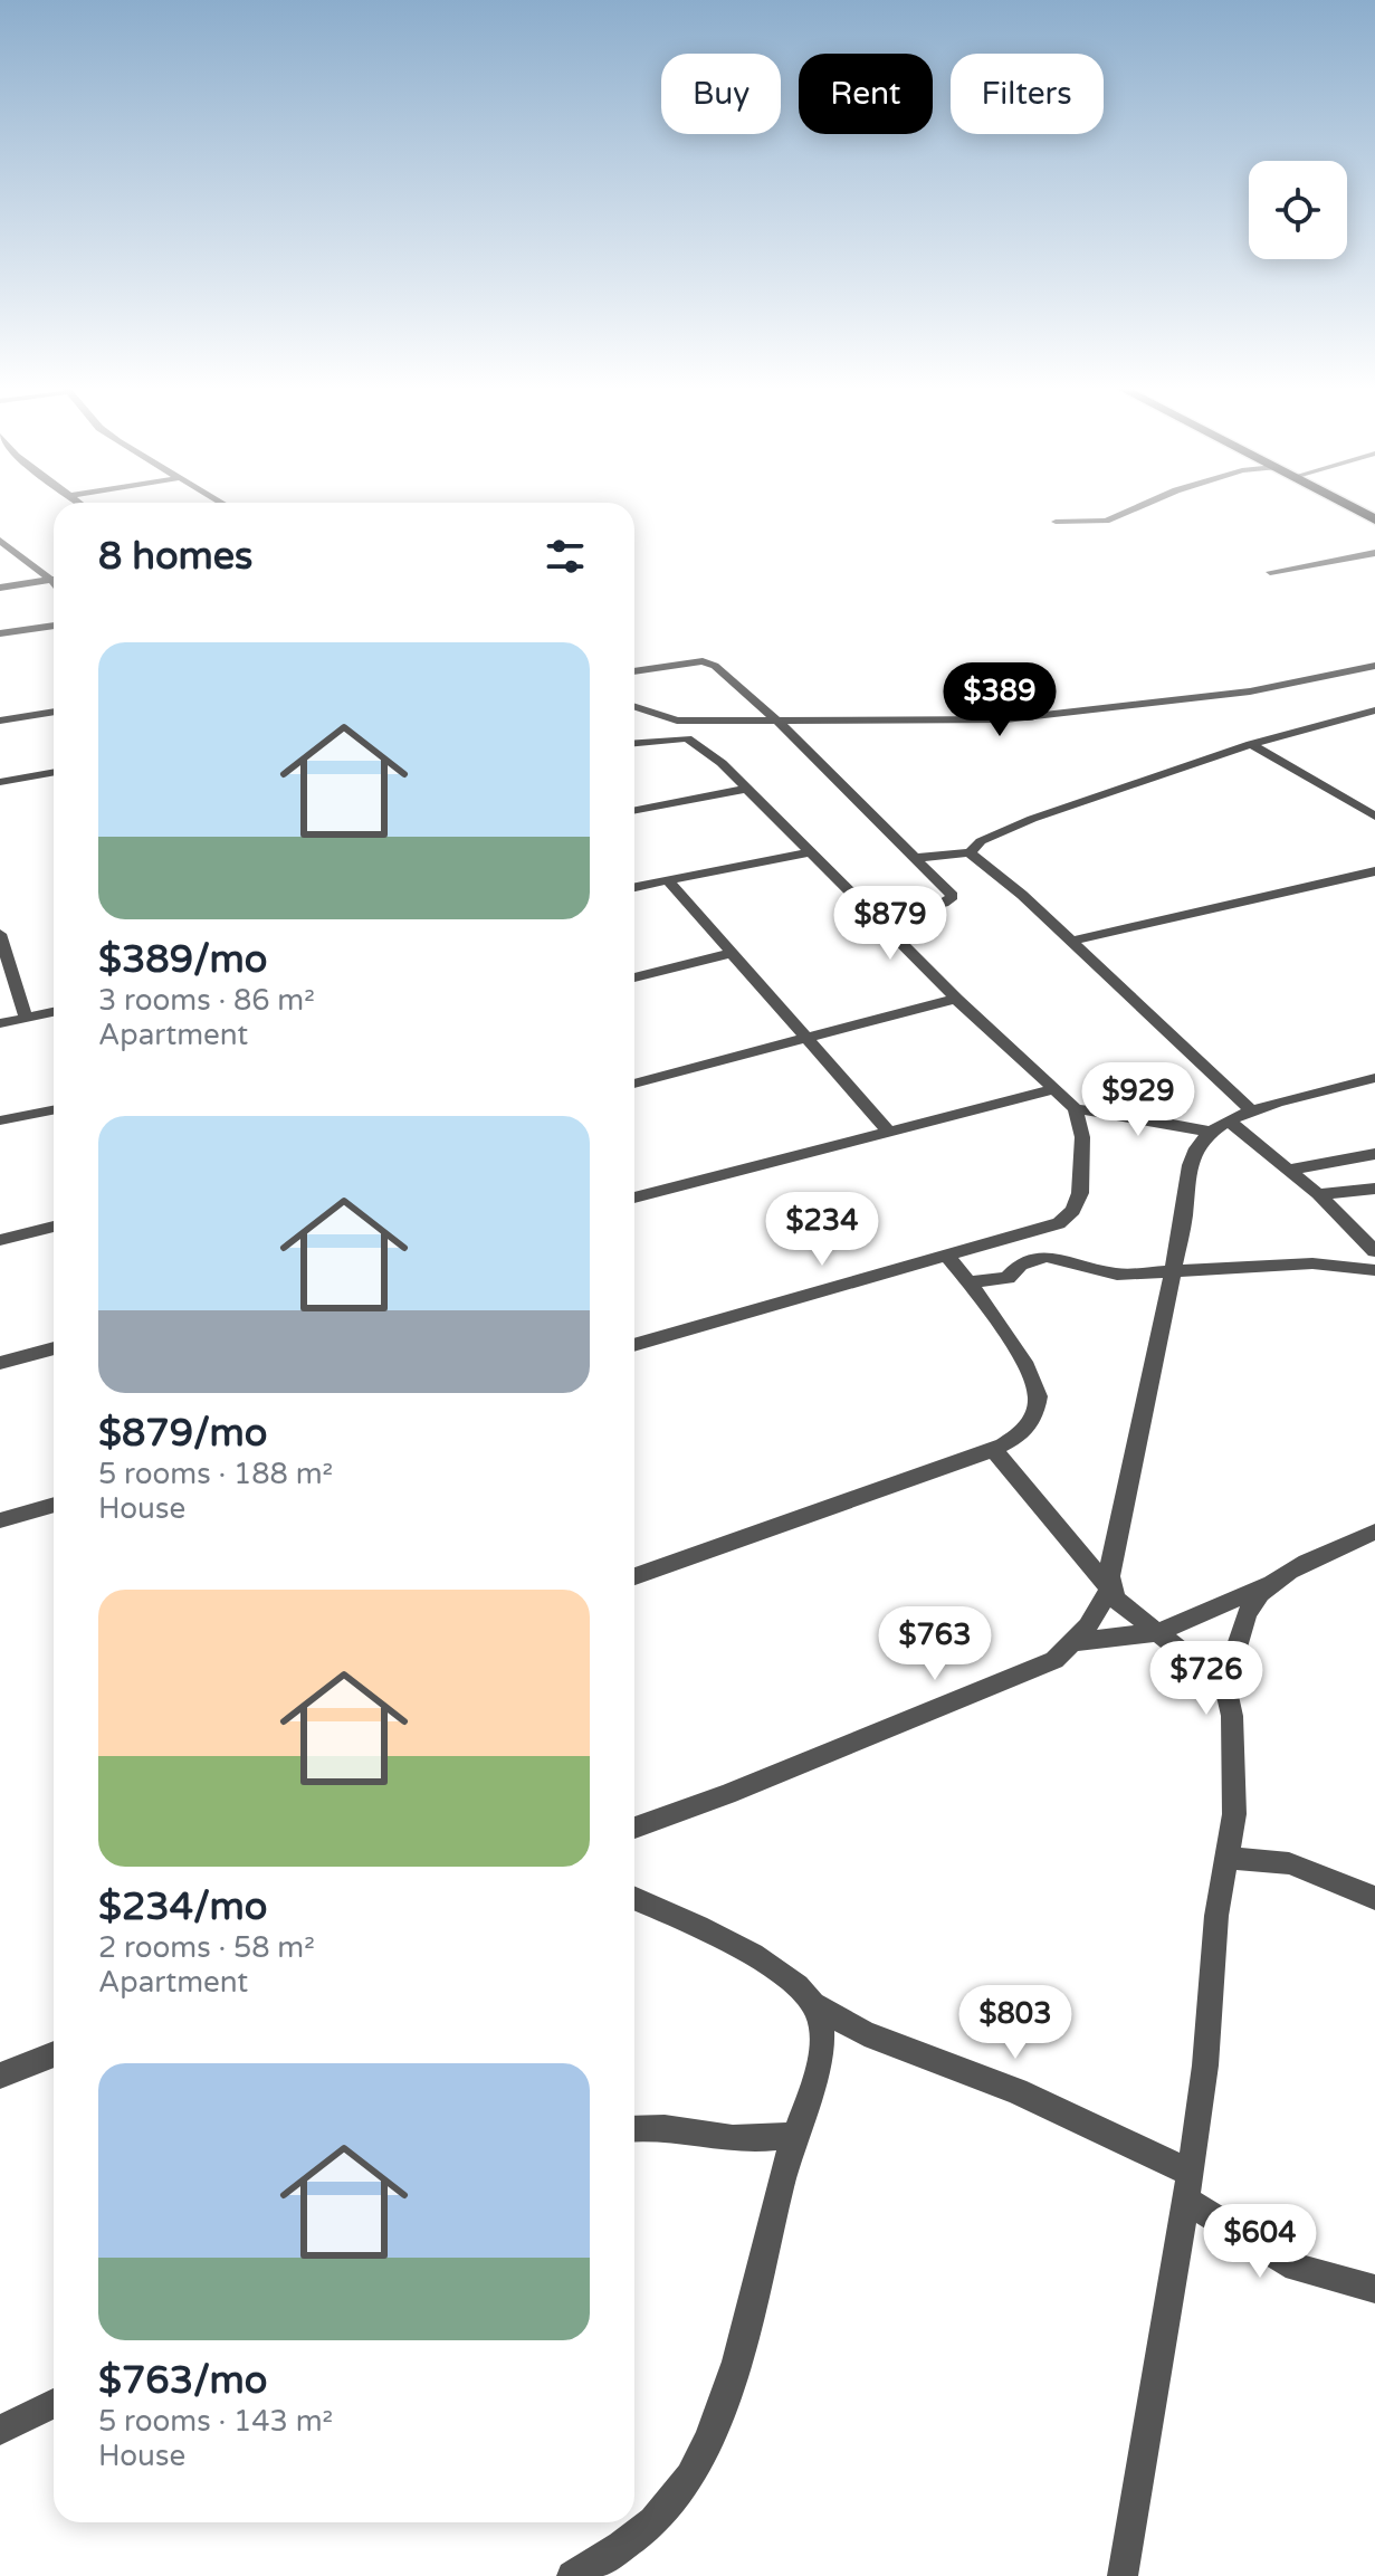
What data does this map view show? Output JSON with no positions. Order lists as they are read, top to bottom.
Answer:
{
  "page": {
    "chip": ["Buy", "Rent", "Filters"],
    "heading": "8 homes",
    "list": [
      {
        "name": "$389/mo",
        "note": "3 rooms · 86 m² · Apartment"
      },
      {
        "name": "$879/mo",
        "note": "5 rooms · 188 m² · House"
      },
      {
        "name": "$234/mo",
        "note": "2 rooms · 58 m² · Apartment"
      },
      {
        "name": "$763/mo",
        "note": "5 rooms · 143 m² · House"
      }
    ],
    "price": [
      "$389",
      "$879",
      "$929",
      "$234",
      "$763",
      "$726",
      "$803",
      "$604"
    ]
  }
}
